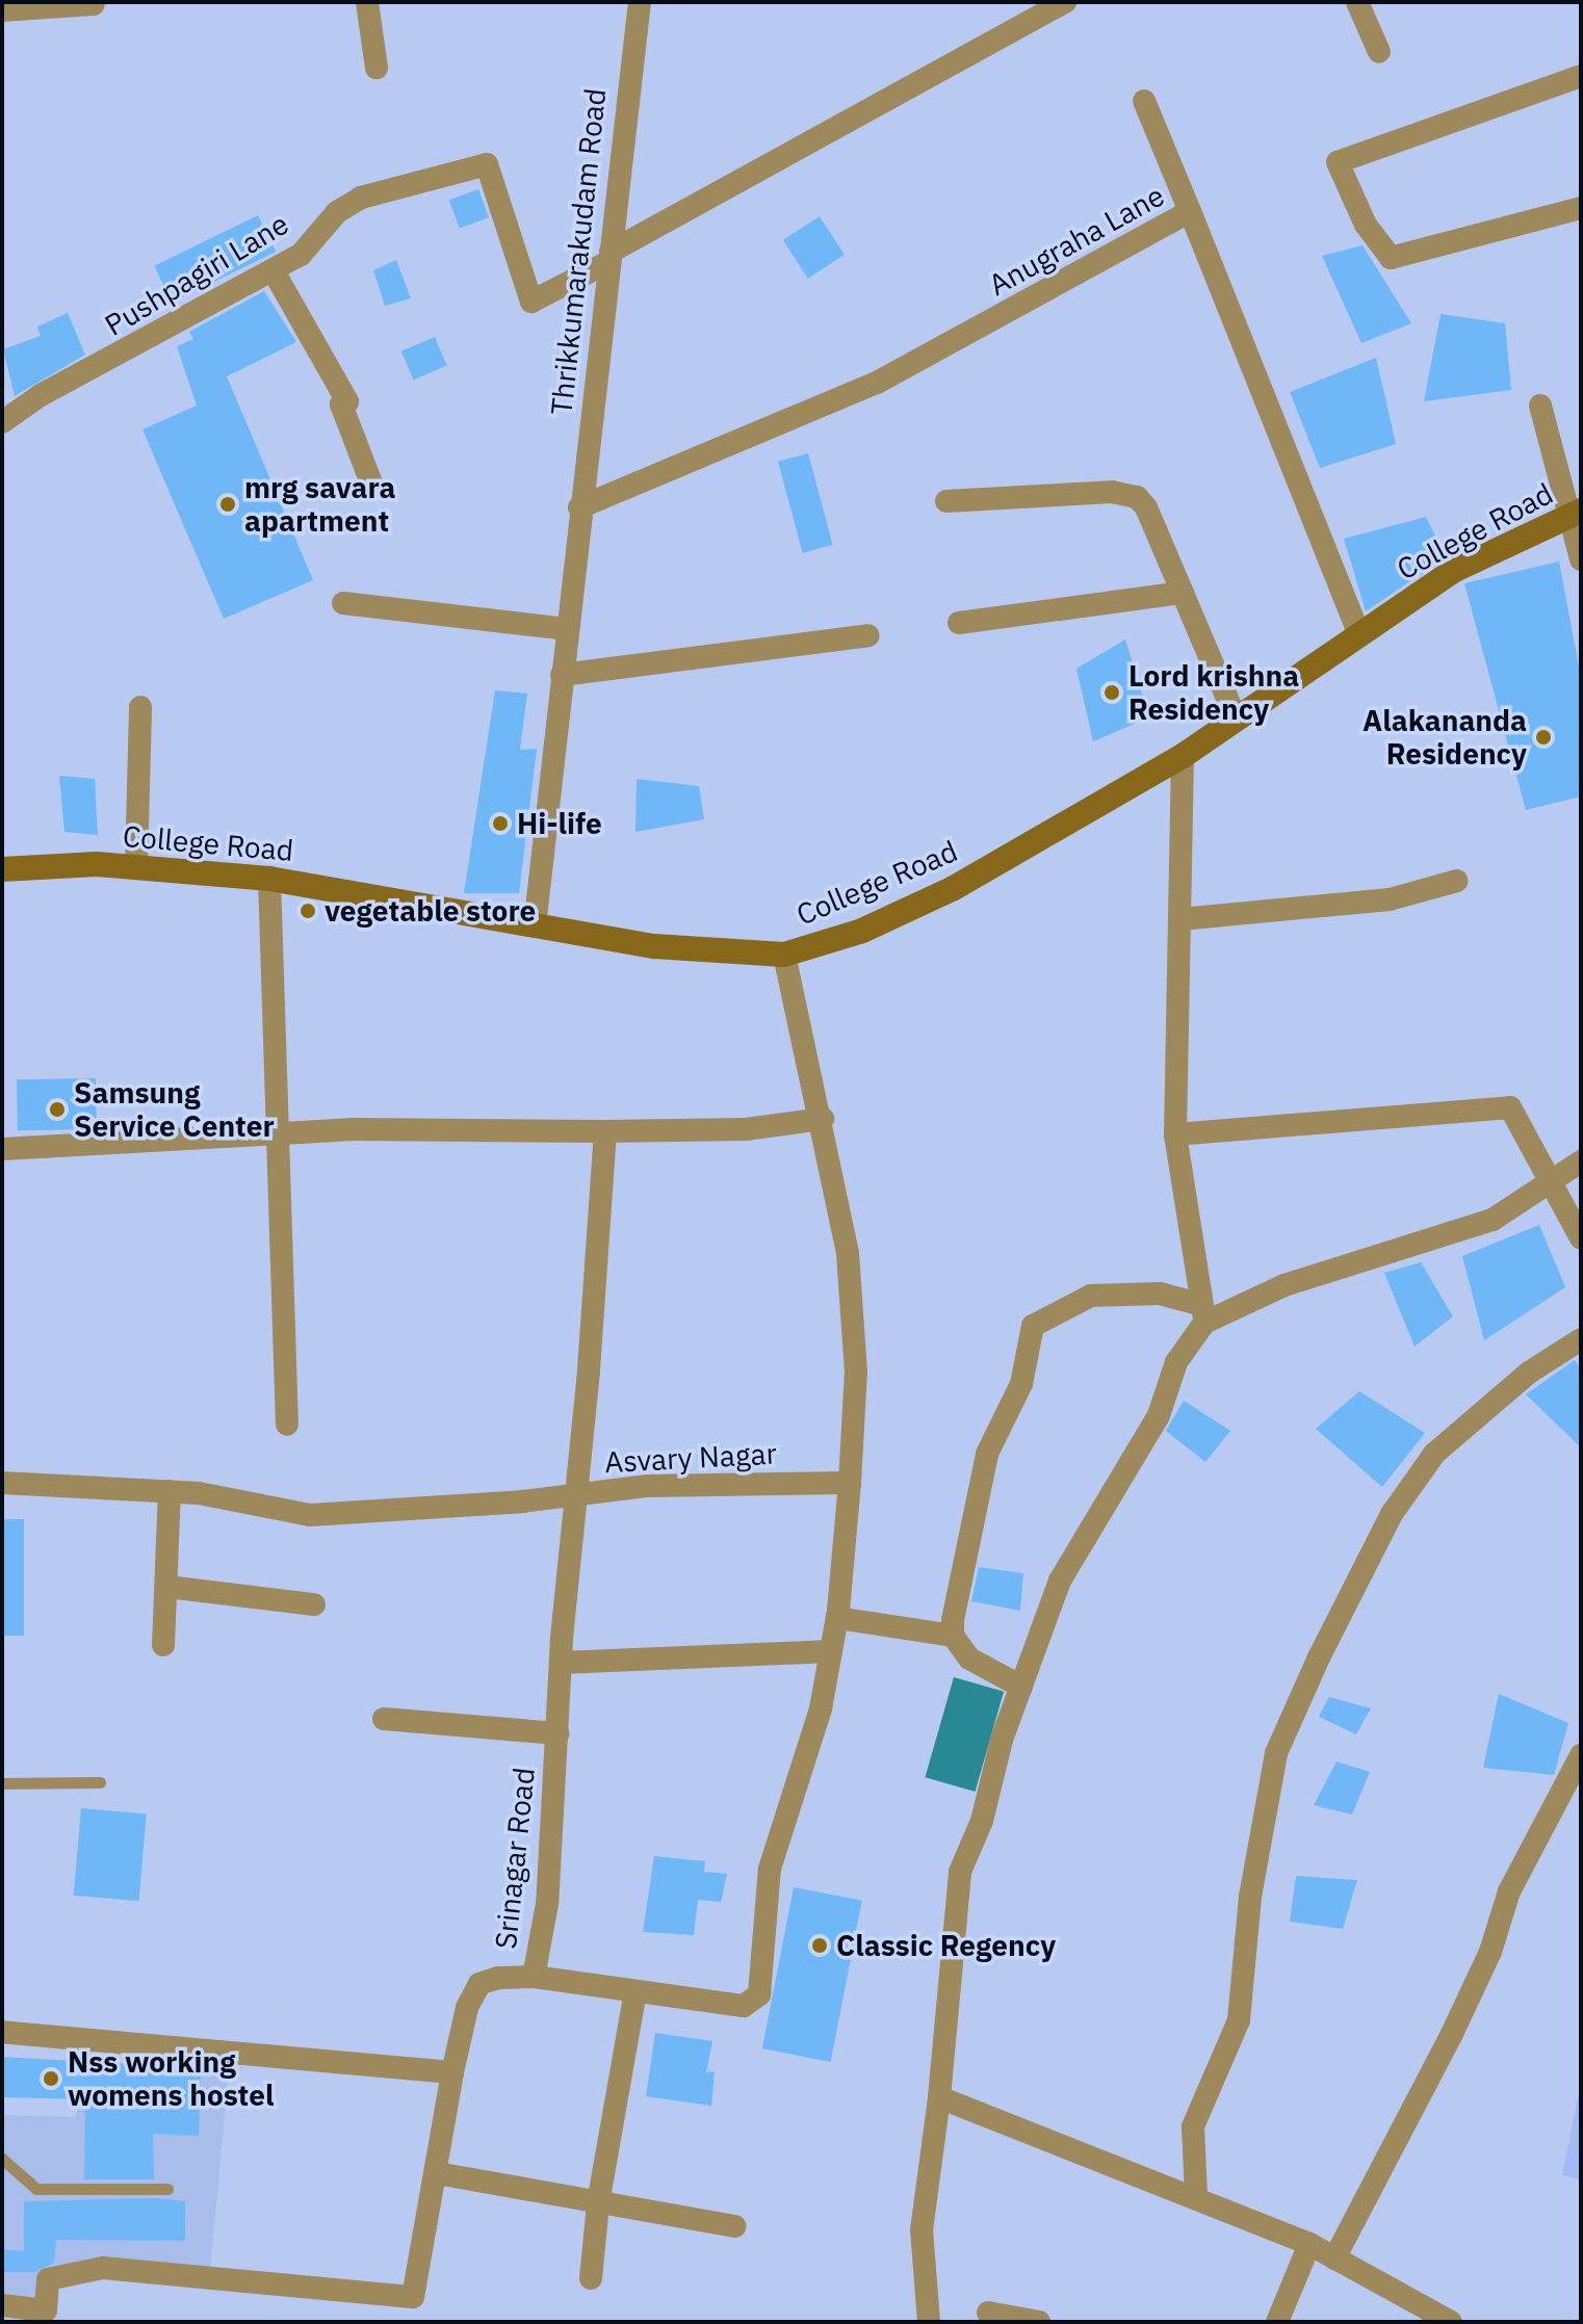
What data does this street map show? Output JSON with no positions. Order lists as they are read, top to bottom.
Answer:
{
  "streets": {
    "street": [
      "Anugraha Lane",
      "Thrikkumarakudam Road",
      "Pushpagiri Lane",
      "College Road",
      "Asvary Nagar",
      "Srinagar Road"
    ]
  },
  "crossings": [
    ["Anugraha Lane", "Thrikkumarakudam Road"],
    ["Anugraha Lane", "College Road"],
    ["Thrikkumarakudam Road", "Pushpagiri Lane"],
    ["Thrikkumarakudam Road", "College Road"],
    ["Asvary Nagar", "Srinagar Road"]
  ],
  "places": [
    "mrg savara apartment",
    "Lord krishna Residency",
    "Alakananda Residency",
    "Hi-life",
    "vegetable store",
    "Samsung Service Center",
    "Classic Regency",
    "Nss working womens hostel"
  ]
}
